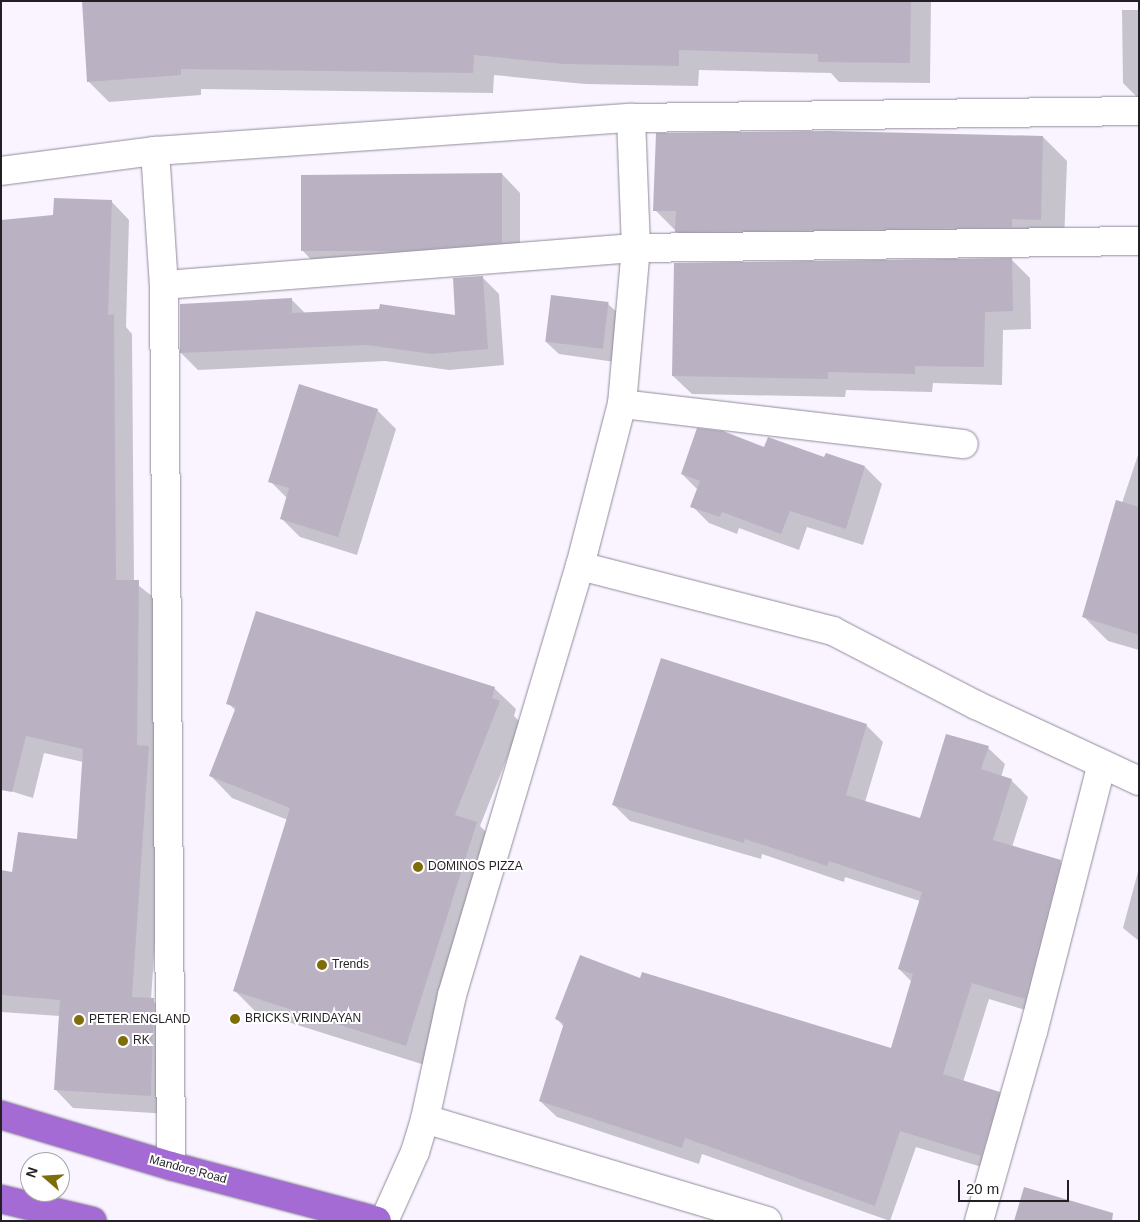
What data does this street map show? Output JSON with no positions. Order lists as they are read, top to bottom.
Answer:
{
  "streets": {
    "highway": ["Mandore Road"]
  },
  "places": [
    "DOMINOS PIZZA",
    "Trends",
    "BRICKS VRINDAYAN",
    "PETER ENGLAND",
    "RK"
  ],
  "scale_bar": "20 m",
  "north": "left"
}
